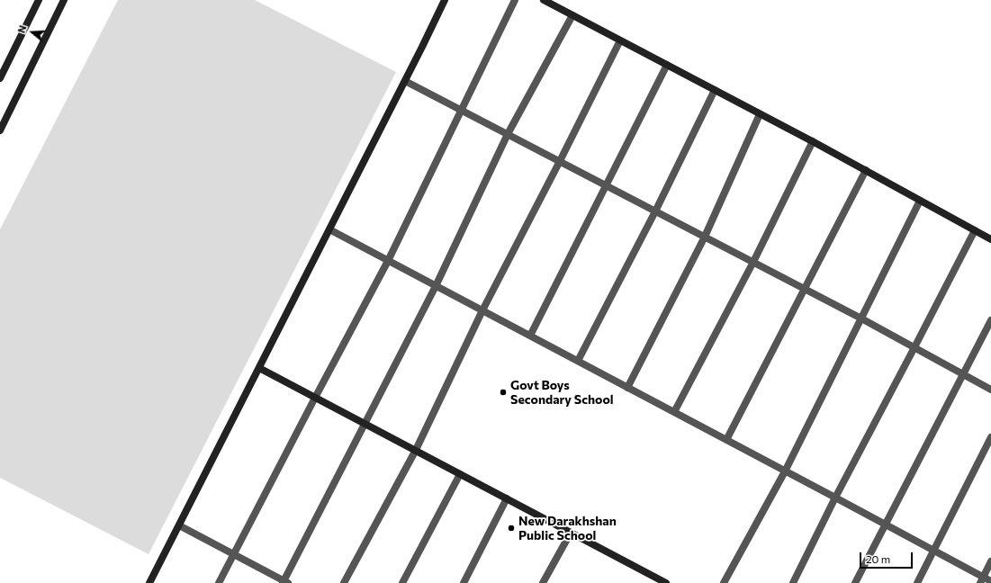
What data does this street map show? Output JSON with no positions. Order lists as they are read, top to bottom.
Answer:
{
  "places": ["Govt Boys Secondary School", "New Darakhshan Public School"],
  "scale_bar": "20 m",
  "north": "left"
}
